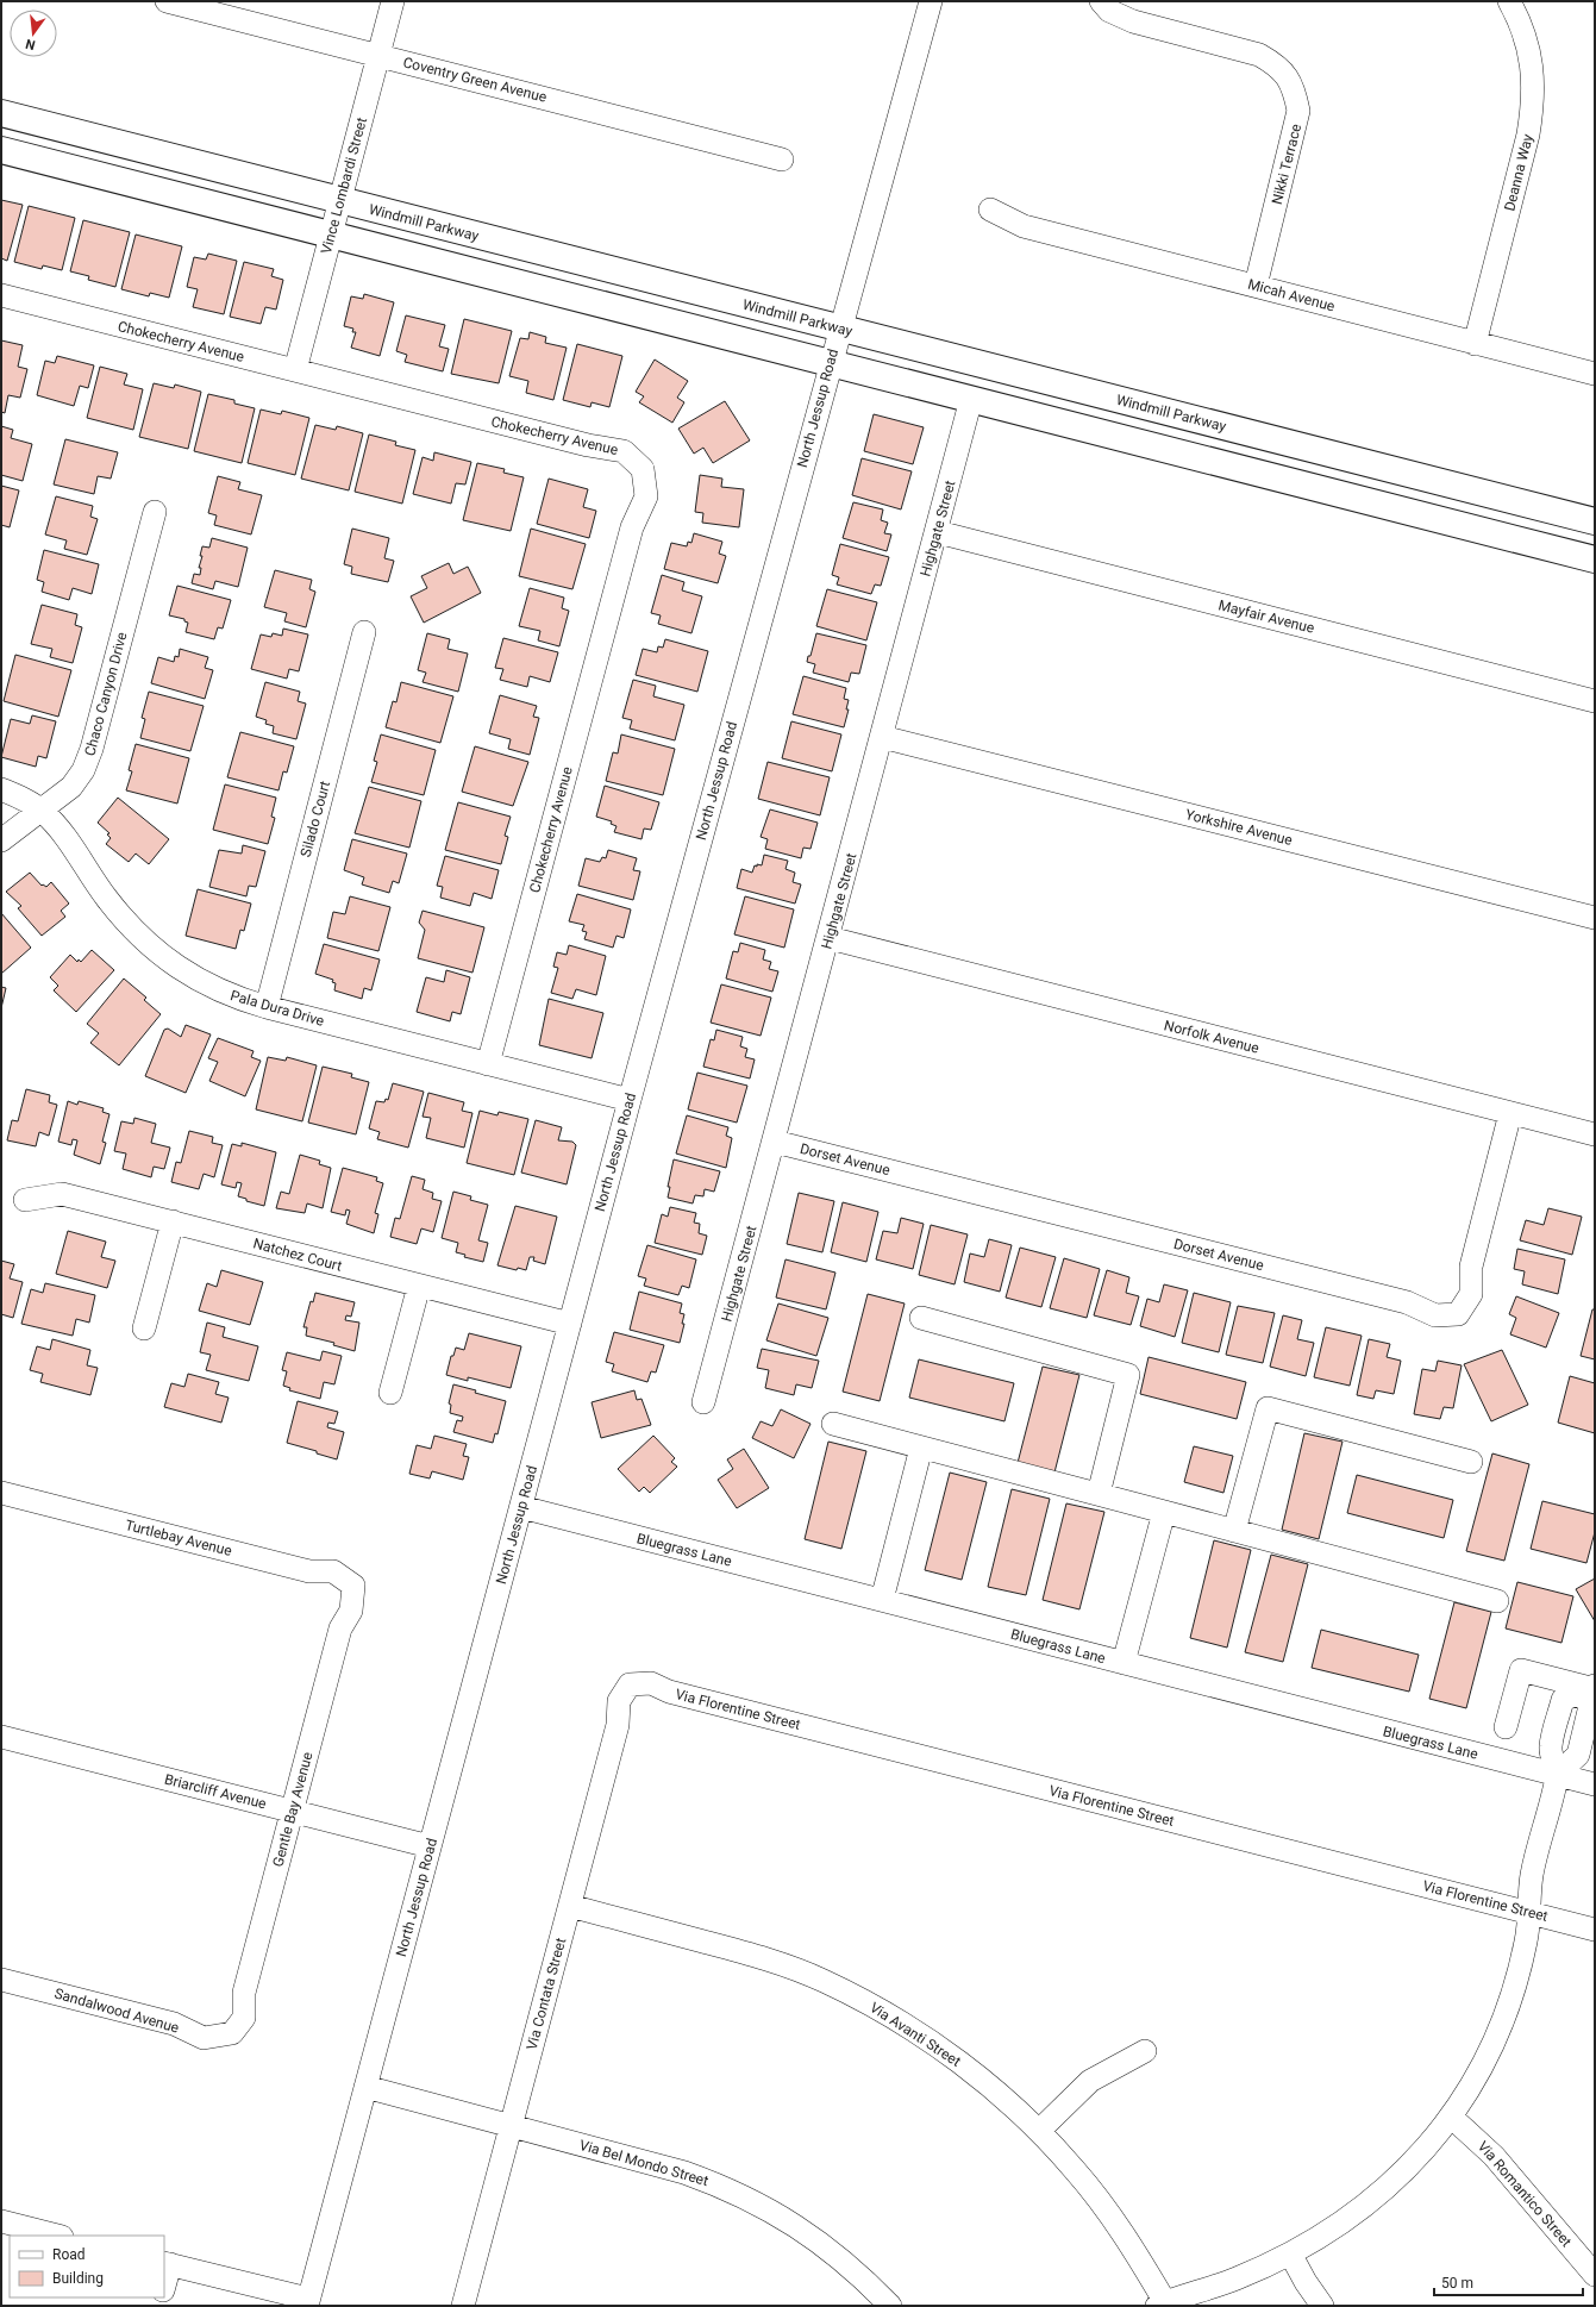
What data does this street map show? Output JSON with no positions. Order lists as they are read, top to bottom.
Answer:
{
  "streets": {
    "main road": ["Windmill Parkway"],
    "street": [
      "Coventry Green Avenue",
      "Nikki Terrace",
      "Deanna Way",
      "Vince Lombardi Street",
      "Micah Avenue",
      "Chokecherry Avenue",
      "North Jessup Road",
      "Highgate Street",
      "Mayfair Avenue",
      "Chaco Canyon Drive",
      "Silado Court",
      "Yorkshire Avenue",
      "Pala Dura Drive",
      "Norfolk Avenue",
      "Dorset Avenue",
      "Natchez Court",
      "Turtlebay Avenue",
      "Bluegrass Lane",
      "Via Florentine Street",
      "Briarcliff Avenue",
      "Gentle Bay Avenue",
      "Via Contata Street",
      "Sandalwood Avenue",
      "Via Avanti Street",
      "Via Bel Mondo Street",
      "Via Romantico Street"
    ]
  },
  "crossings": [
    ["Coventry Green Avenue", "Vince Lombardi Street"],
    ["Nikki Terrace", "Micah Avenue"],
    ["Deanna Way", "Micah Avenue"],
    ["Vince Lombardi Street", "Windmill Parkway"],
    ["Vince Lombardi Street", "Chokecherry Avenue"],
    ["Windmill Parkway", "North Jessup Road"],
    ["Chokecherry Avenue", "Pala Dura Drive"],
    ["North Jessup Road", "Pala Dura Drive"],
    ["North Jessup Road", "Natchez Court"],
    ["North Jessup Road", "Bluegrass Lane"],
    ["North Jessup Road", "Briarcliff Avenue"],
    ["North Jessup Road", "Via Bel Mondo Street"],
    ["Highgate Street", "Mayfair Avenue"],
    ["Highgate Street", "Yorkshire Avenue"],
    ["Highgate Street", "Norfolk Avenue"],
    ["Highgate Street", "Dorset Avenue"],
    ["Chaco Canyon Drive", "Pala Dura Drive"],
    ["Silado Court", "Pala Dura Drive"],
    ["Norfolk Avenue", "Dorset Avenue"],
    ["Turtlebay Avenue", "Gentle Bay Avenue"],
    ["Via Florentine Street", "Via Contata Street"],
    ["Briarcliff Avenue", "Gentle Bay Avenue"],
    ["Gentle Bay Avenue", "Sandalwood Avenue"],
    ["Via Contata Street", "Via Avanti Street"],
    ["Via Contata Street", "Via Bel Mondo Street"]
  ],
  "legend": ["Road", "Building"],
  "scale_bar": "50 m",
  "north": "bottom"
}
